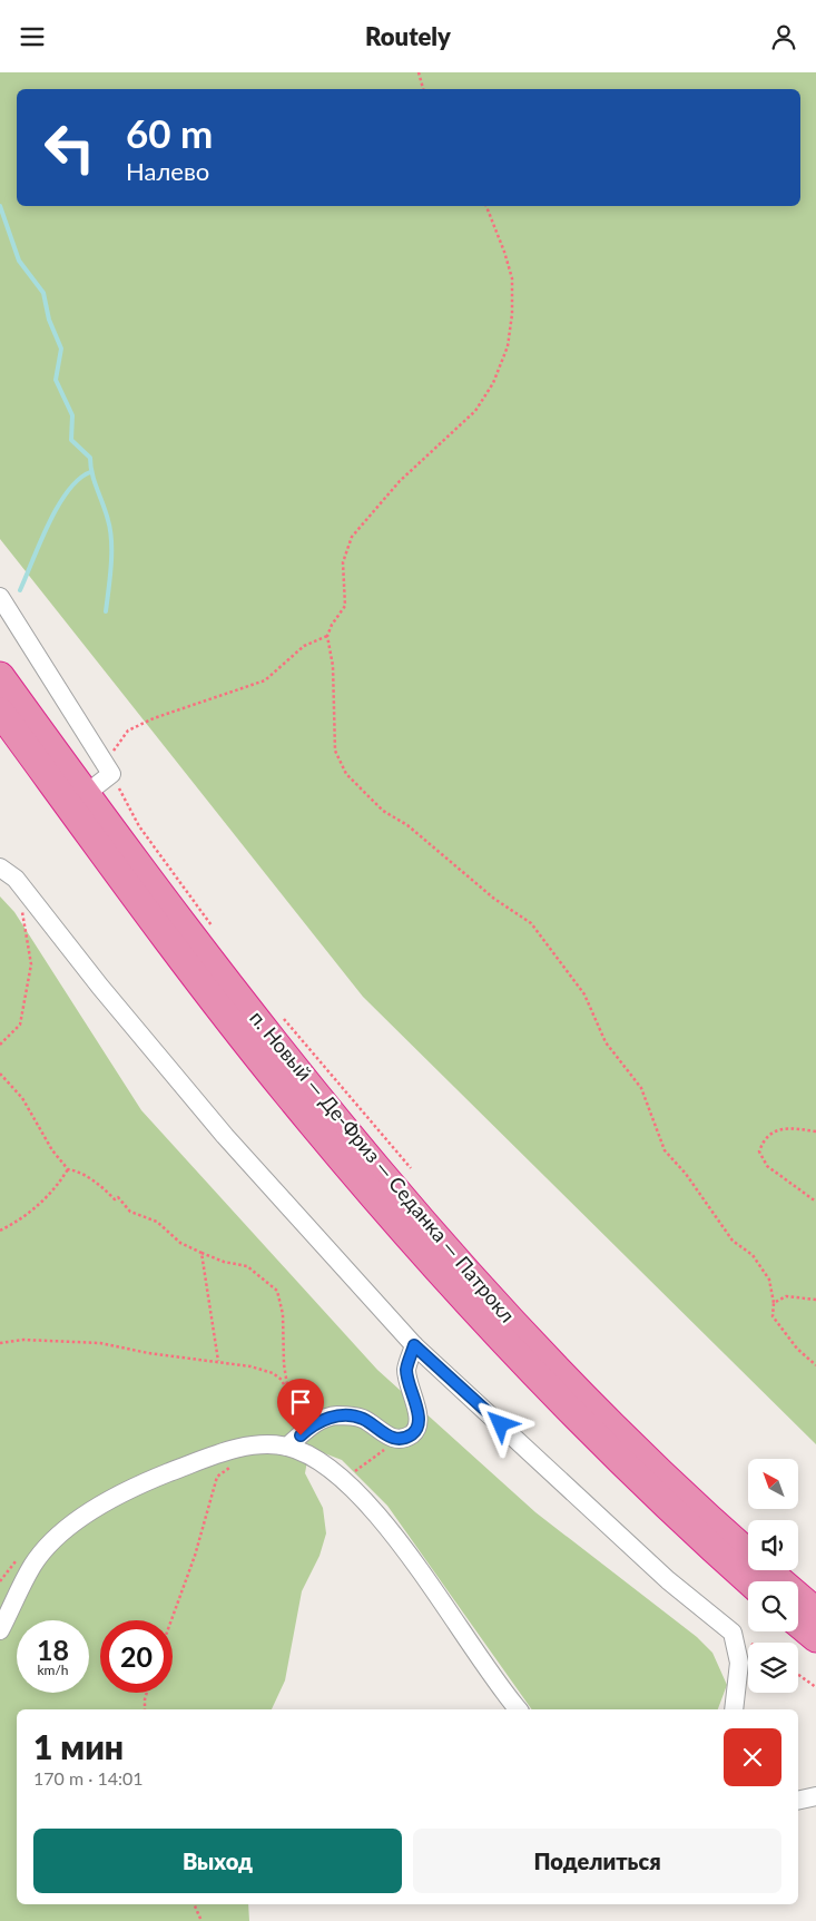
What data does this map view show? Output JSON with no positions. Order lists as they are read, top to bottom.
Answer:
{
  "streets": {
    "highway": ["п. Новый — Де-Фриз — Седанка — Патрокл"]
  },
  "north": "top left",
  "page": {
    "header": "Routely",
    "turn": ["60 m", "Налево"],
    "speed": "18 km/h",
    "limit": "20",
    "heading": ["1 мин", "170 m · 14:01"],
    "buttons": ["Выход", "Поделиться"]
  }
}
